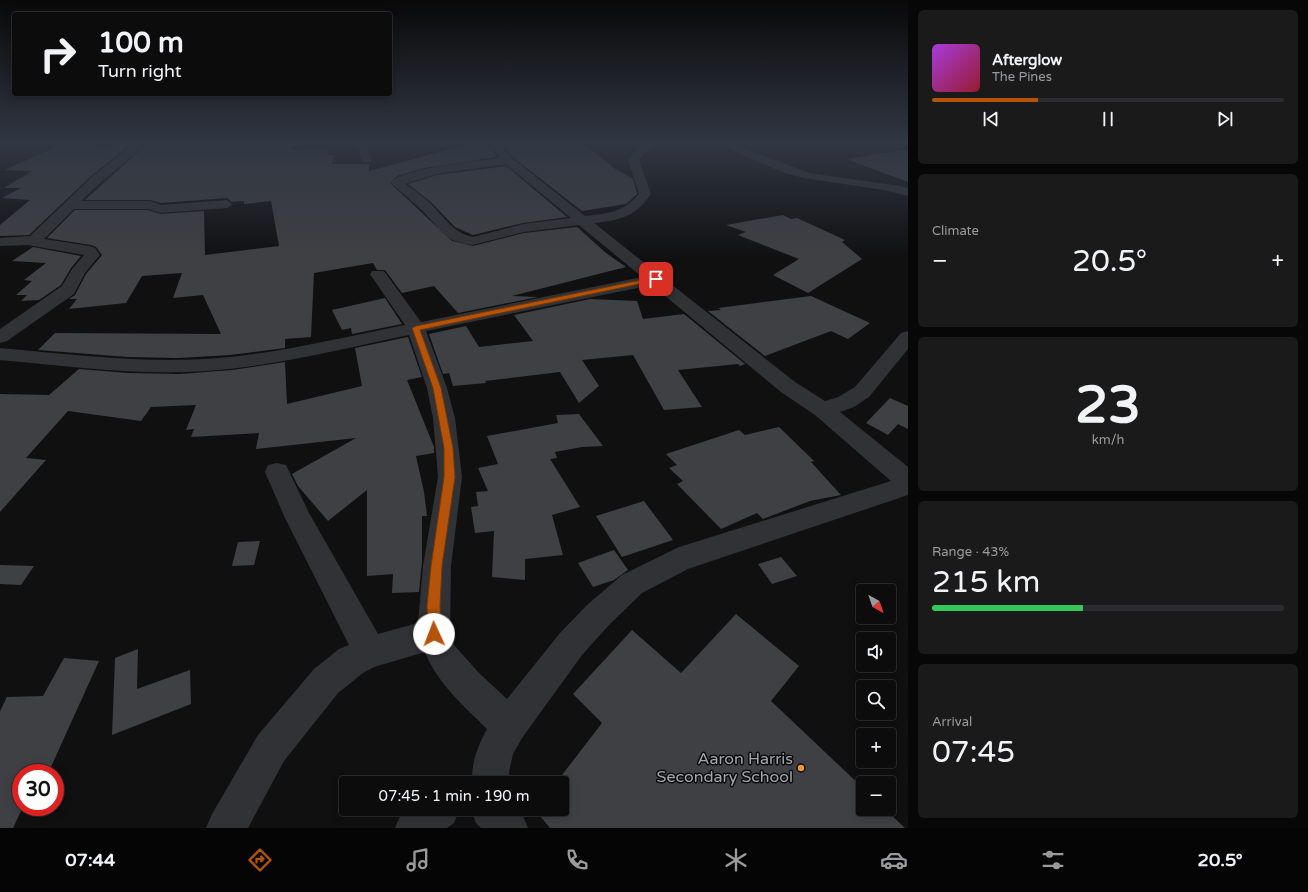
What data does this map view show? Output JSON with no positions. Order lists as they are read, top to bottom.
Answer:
{
  "places": ["Aaron Harris Secondary School"],
  "north": "bottom right",
  "page": {
    "turn": ["100 m", "Turn right"],
    "song": ["Afterglow", "The Pines"],
    "tile": [
      "Climate",
      ["23", "km/h"],
      ["Range · 43%", "215 km"],
      ["Arrival", "07:45"]
    ],
    "heat": ["−", "20.5°", "+"],
    "map_buttons": ["+", "−"],
    "limit": "30",
    "trip": "07:45 · 1 min · 190 m",
    "tabs": ["07:44", "20.5°"]
  }
}
